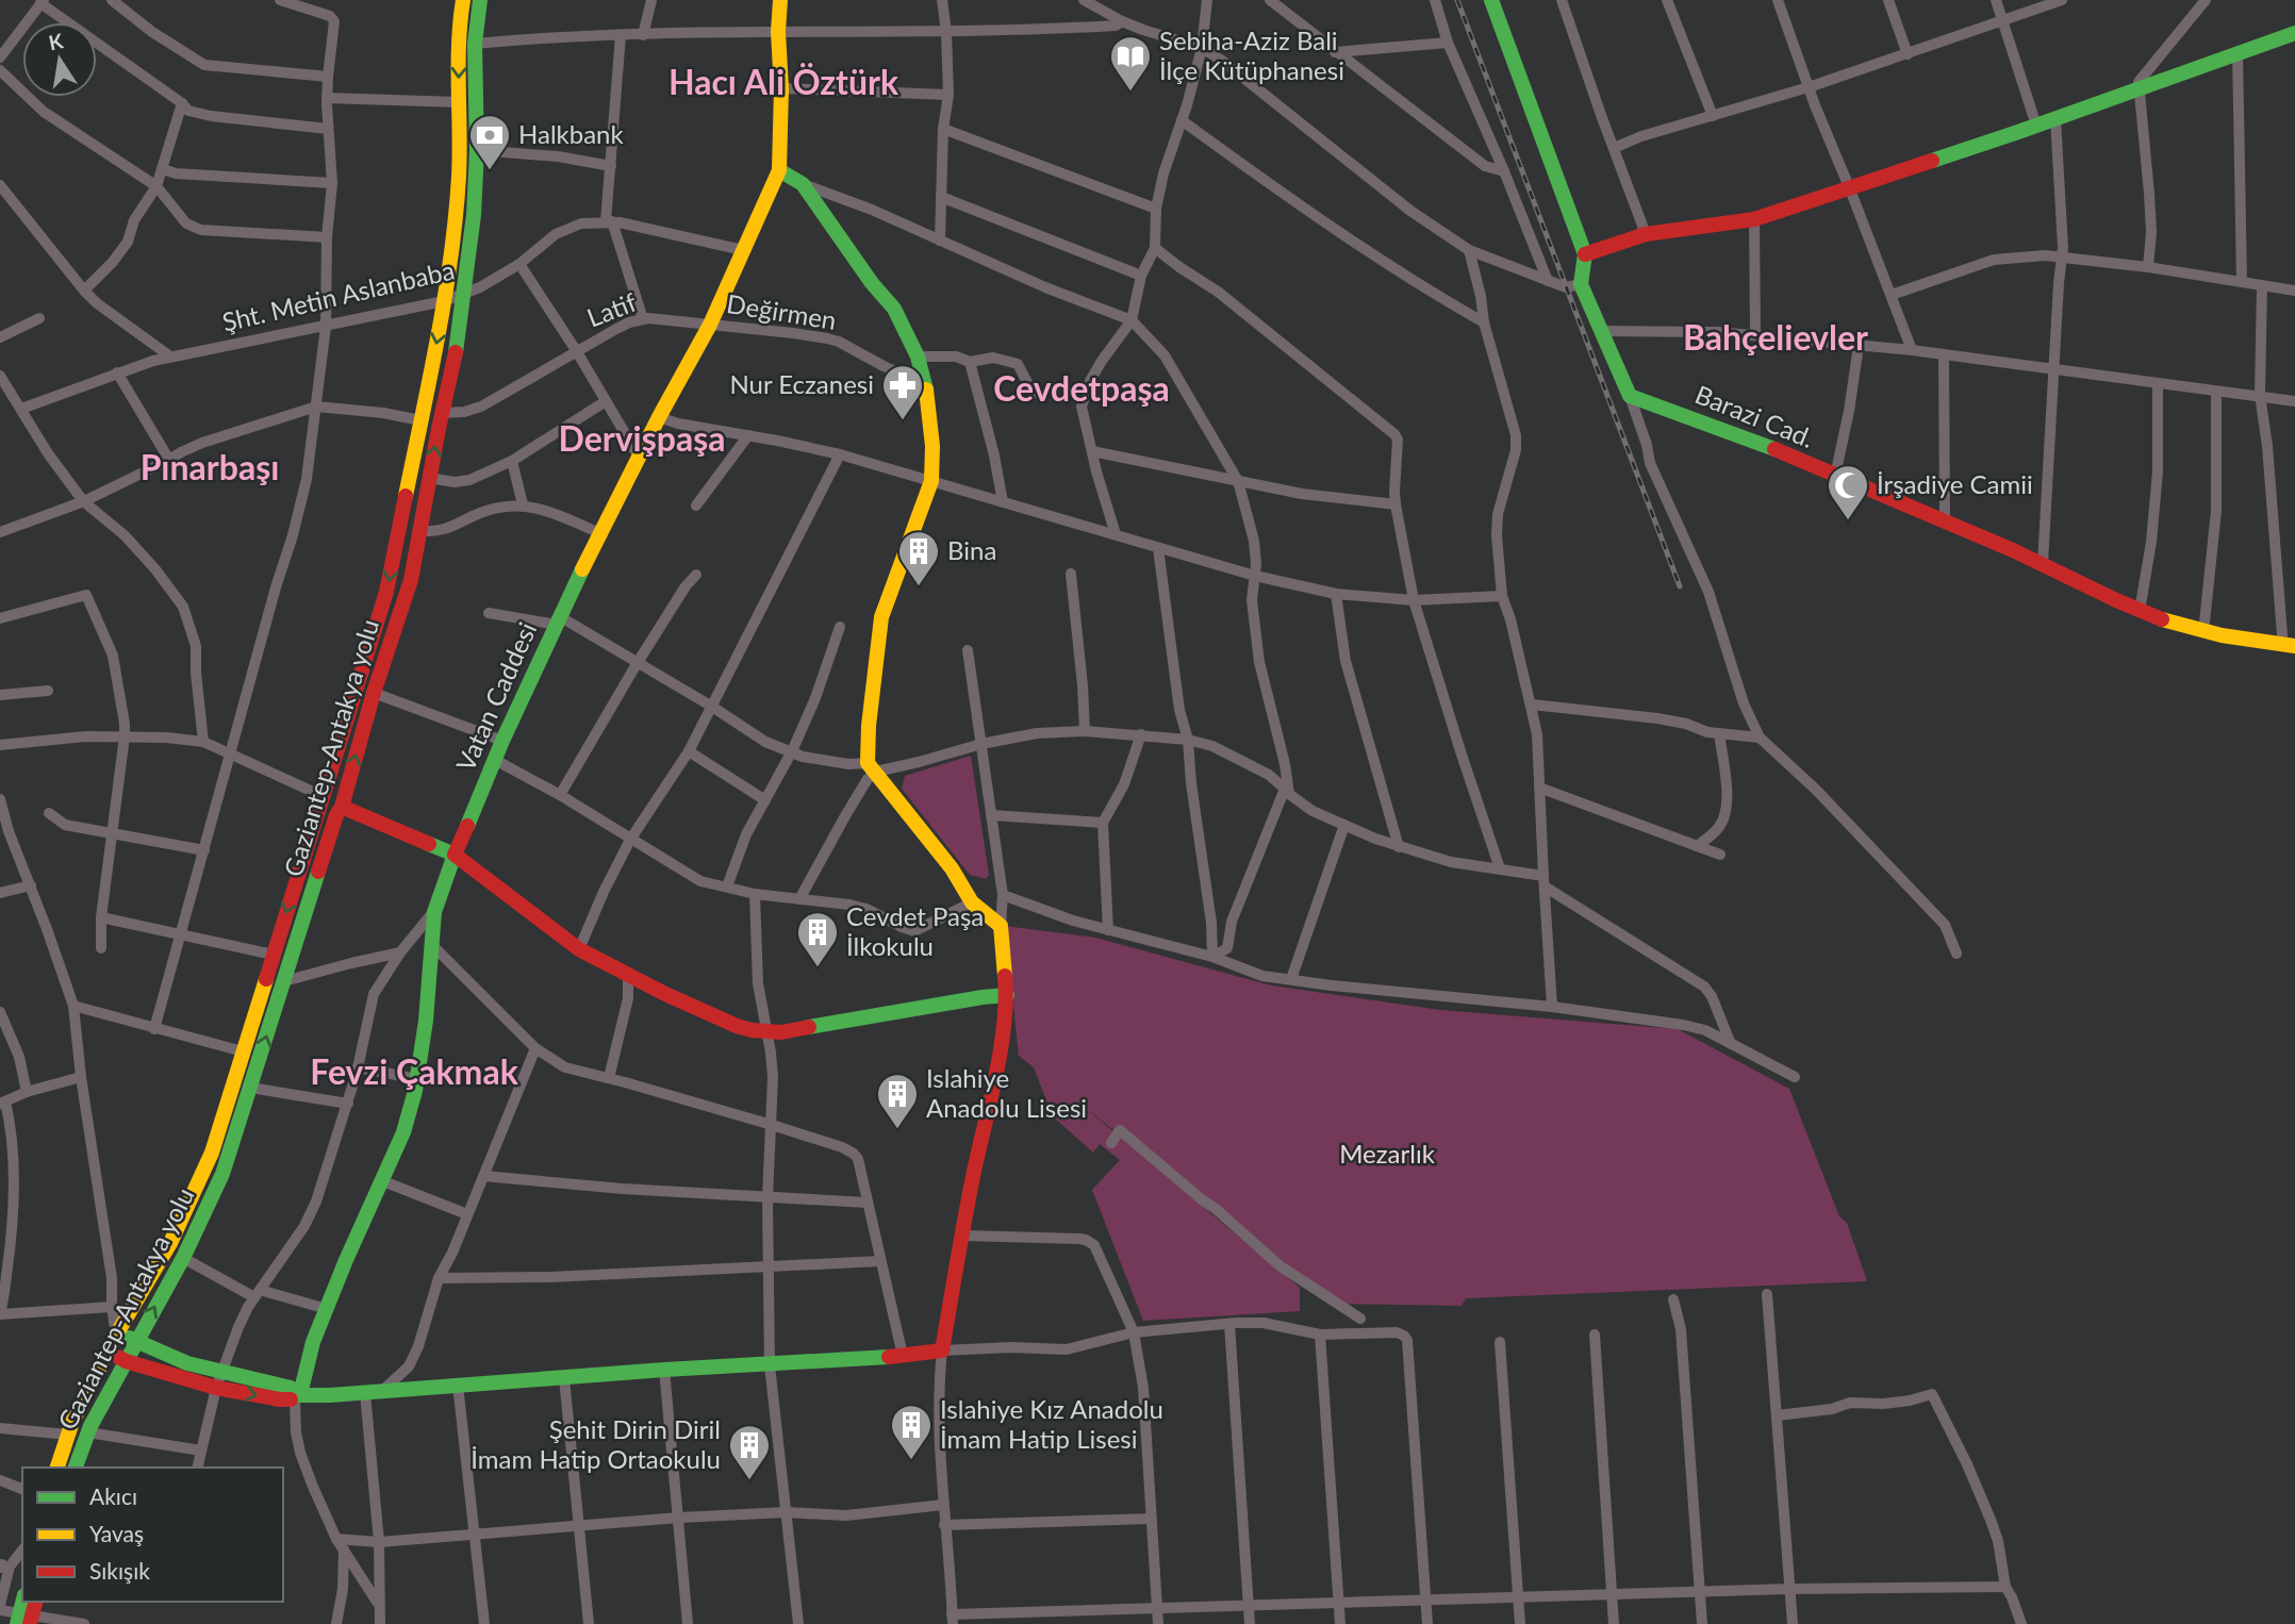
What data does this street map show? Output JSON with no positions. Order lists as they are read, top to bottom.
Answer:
{
  "streets": {
    "street": [
      "Şht. Metin Aslanbaba",
      "Latif",
      "Değirmen",
      "Barazi Cad.",
      "Vatan Caddesi",
      "Gaziantep-Antakya yolu"
    ]
  },
  "crossings": [
    ["Şht. Metin Aslanbaba", "Vatan Caddesi"],
    ["Şht. Metin Aslanbaba", "Gaziantep-Antakya yolu"],
    ["Latif", "Değirmen"],
    ["Latif", "Vatan Caddesi"],
    ["Latif", "Gaziantep-Antakya yolu"],
    ["Değirmen", "Vatan Caddesi"]
  ],
  "districts": [
    "Hacı Ali Öztürk",
    "Bahçelievler",
    "Cevdetpaşa",
    "Dervişpaşa",
    "Pınarbaşı",
    "Fevzi Çakmak"
  ],
  "parks": ["Mezarlık"],
  "places": {
    "library": ["Sebiha-Aziz Bali İlçe Kütüphanesi"],
    "bank": ["Halkbank"],
    "pharmacy": ["Nur Eczanesi"],
    "mosque": ["İrşadiye Camii"],
    "building": [
      "Bina",
      "Cevdet Paşa İlkokulu",
      "Islahiye Anadolu Lisesi",
      "Islahiye Kız Anadolu İmam Hatip Lisesi",
      "Şehit Dirin Diril İmam Hatip Ortaokulu"
    ]
  },
  "legend": ["Akıcı", "Yavaş", "Sıkışık"],
  "north": "top"
}
